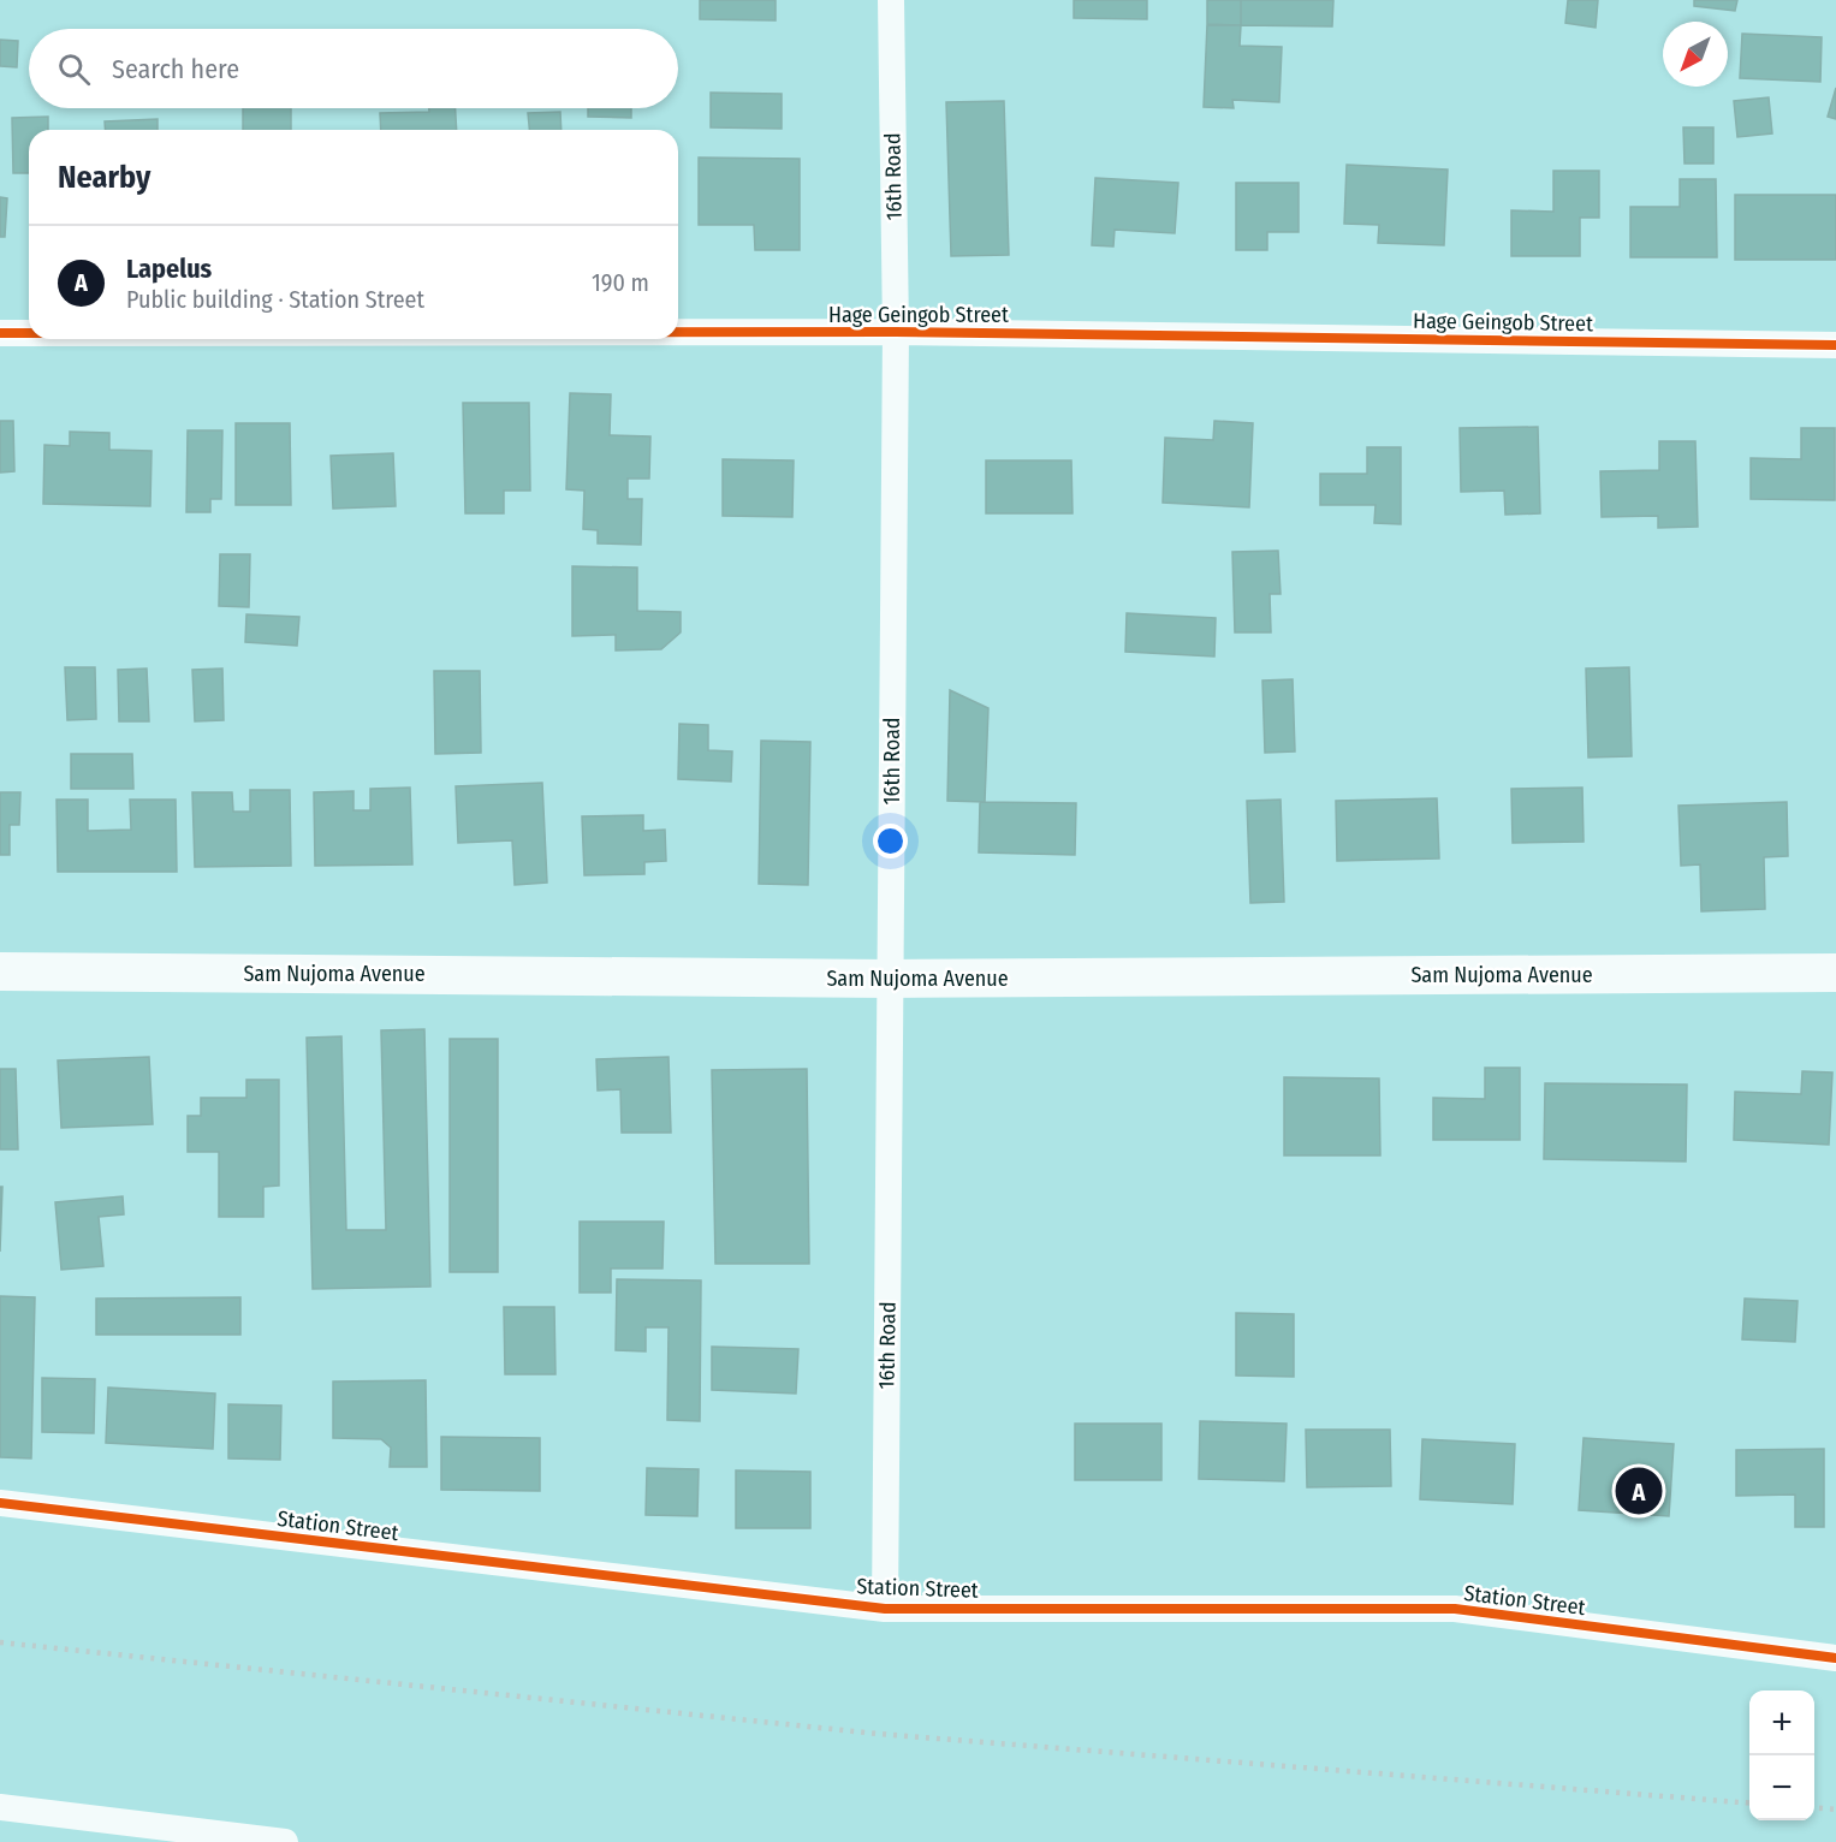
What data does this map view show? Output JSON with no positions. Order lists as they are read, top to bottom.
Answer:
{
  "streets": {
    "main road": ["Sam Nujoma Avenue"],
    "street": ["16th Road", "Hage Geingob Street", "Station Street"]
  },
  "crossings": [
    ["16th Road", "Hage Geingob Street"],
    ["16th Road", "Sam Nujoma Avenue"],
    ["16th Road", "Station Street"]
  ],
  "north": "bottom left",
  "page": {
    "search": "Search here",
    "heading": "Nearby",
    "list": [
      {
        "mark": "A",
        "name": "Lapelus",
        "note": "Public building · Station Street",
        "value": "190 m"
      }
    ],
    "pins": "A",
    "map_buttons": ["+", "−"]
  }
}
